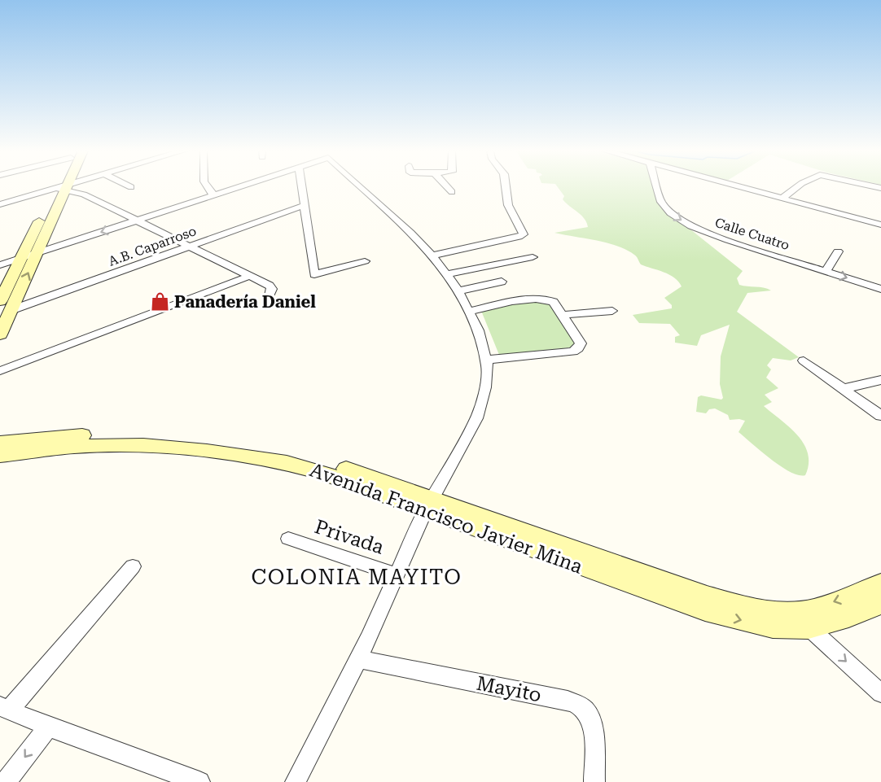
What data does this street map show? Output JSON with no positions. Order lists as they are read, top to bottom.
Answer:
{
  "streets": {
    "main road": ["Avenida Francisco Javier Mina"],
    "street": [
      "Calle Cuatro",
      "A.B. Caparroso",
      "Privada",
      "Mayito"
    ]
  },
  "districts": ["COLONIA MAYITO"],
  "places": {
    "shop": ["Panadería Daniel"]
  }
}
